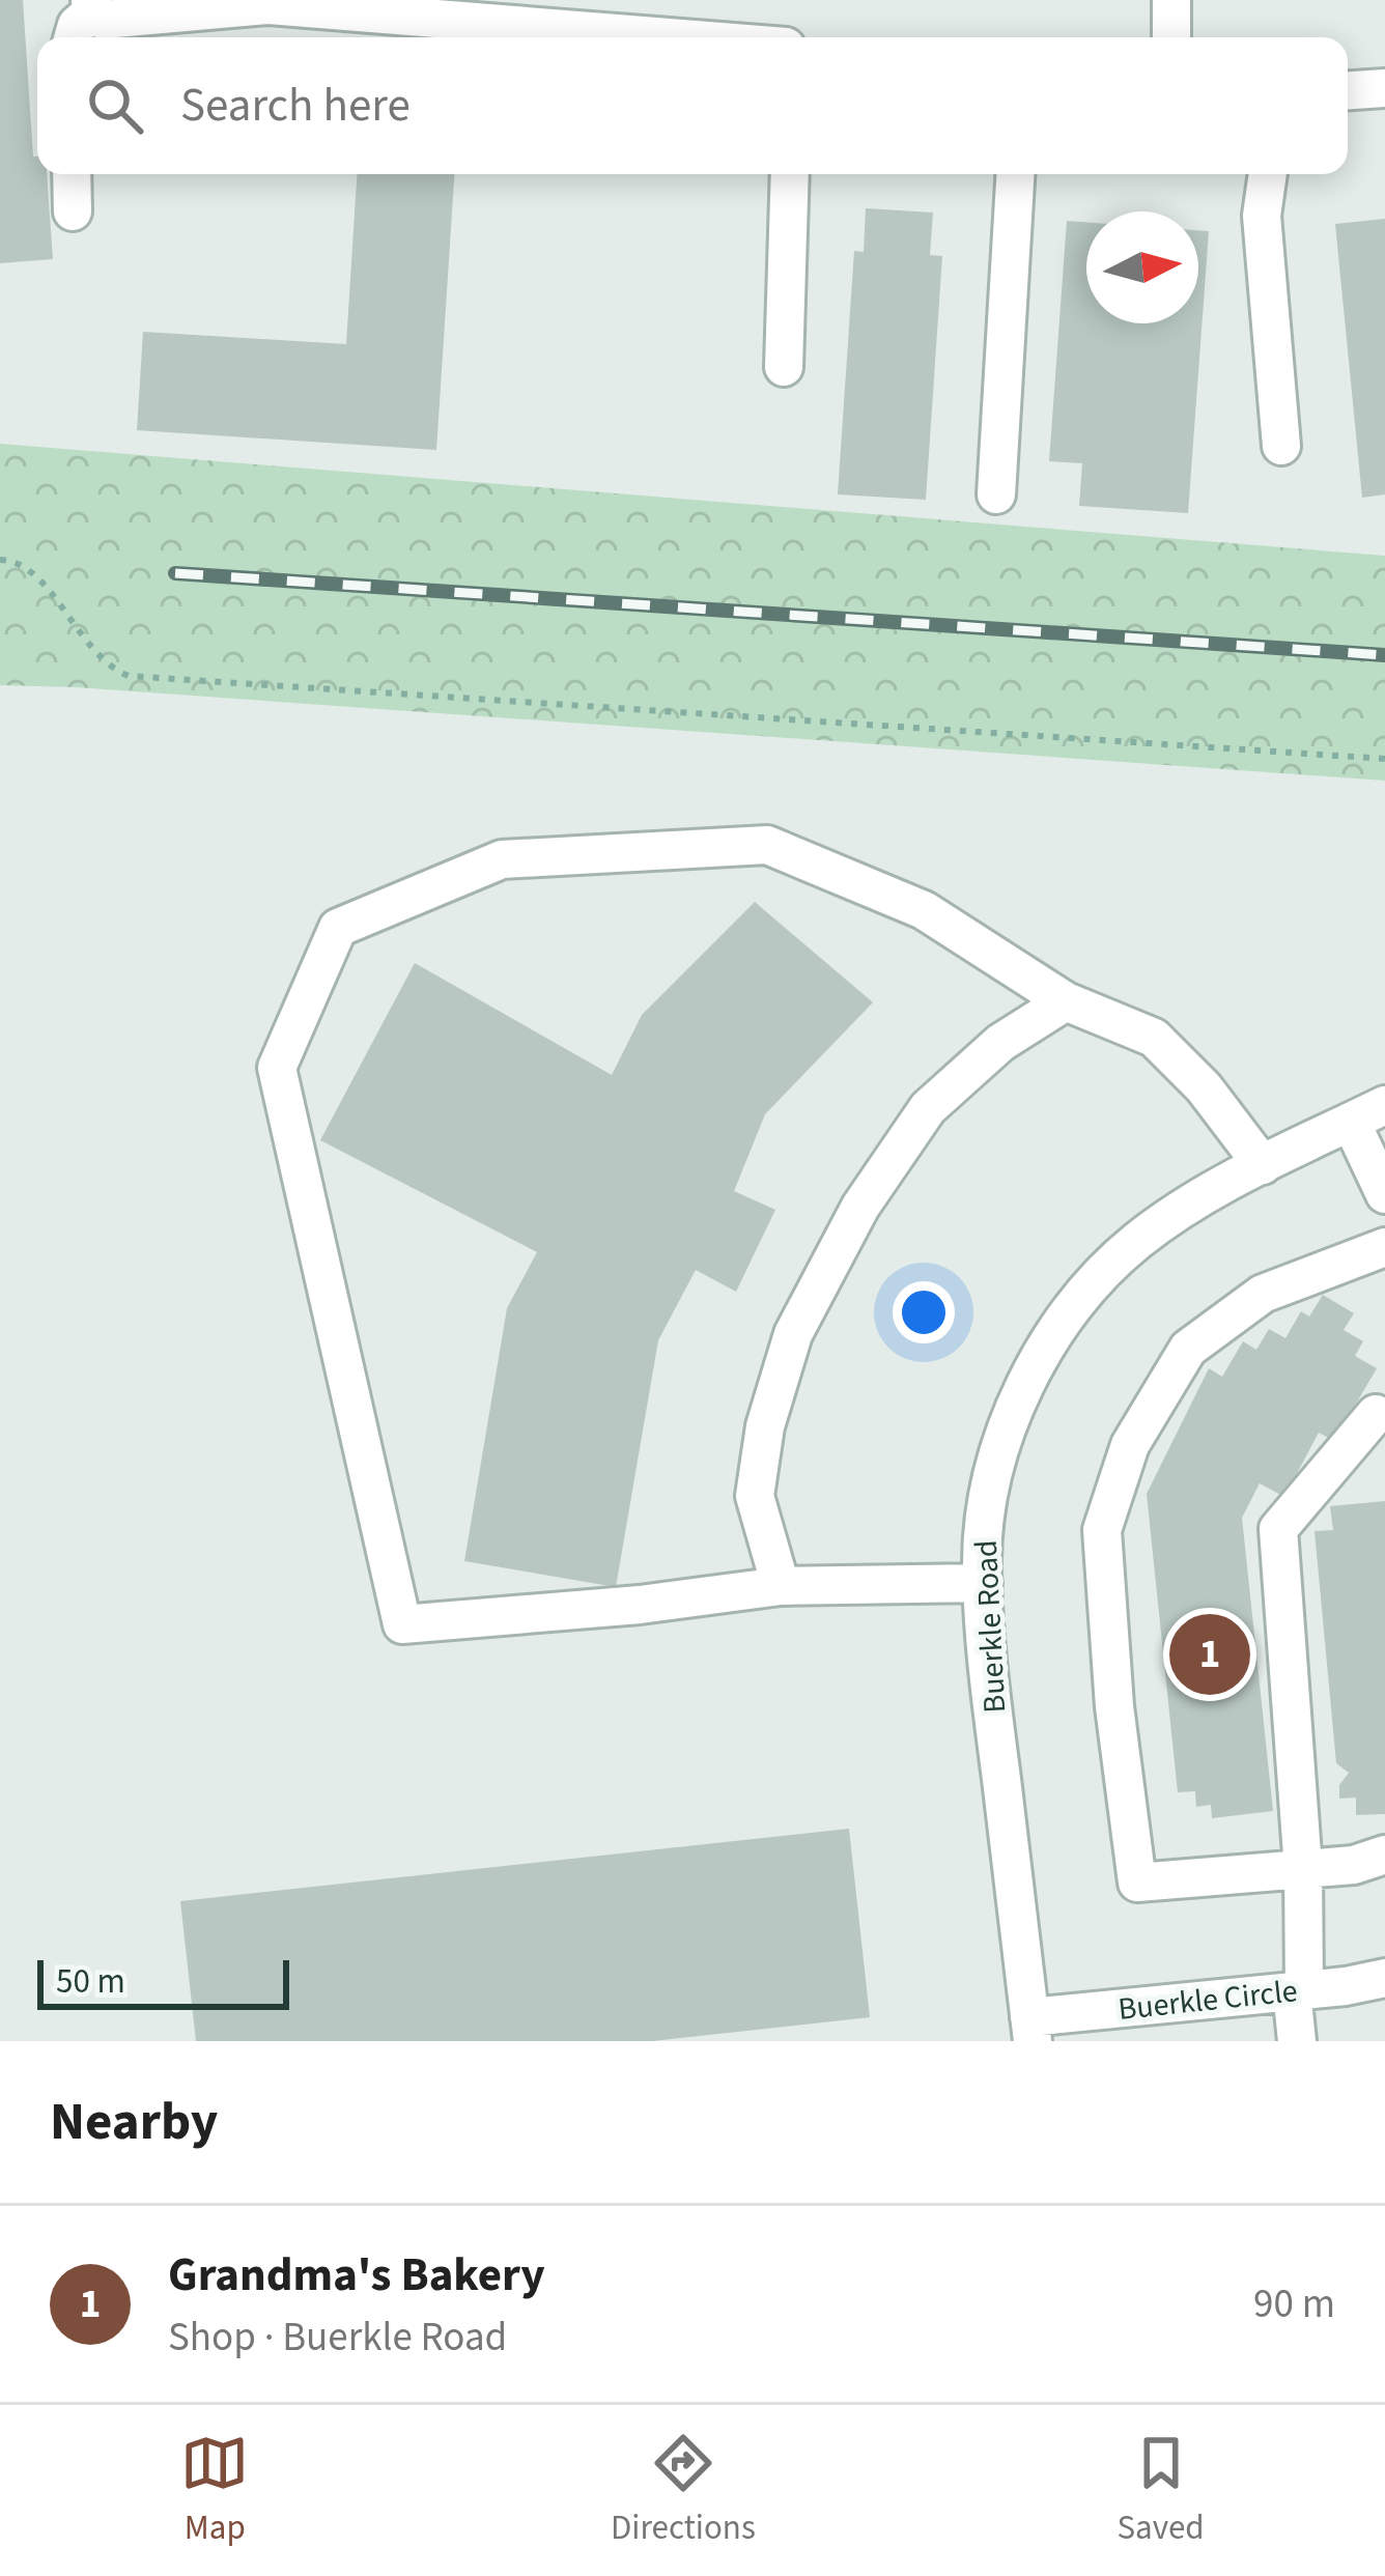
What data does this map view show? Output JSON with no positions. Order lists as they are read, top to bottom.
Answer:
{
  "streets": {
    "street": ["Buerkle Road", "Buerkle Circle"]
  },
  "crossings": [
    ["Buerkle Road", "Buerkle Circle"]
  ],
  "scale_bar": "50 m",
  "north": "right",
  "page": {
    "search": "Search here",
    "pins": "1",
    "scale": "50 m",
    "heading": "Nearby",
    "list": [
      {
        "mark": "1",
        "name": "Grandma's Bakery",
        "note": "Shop · Buerkle Road",
        "value": "90 m"
      }
    ],
    "nav": ["Map", "Directions", "Saved"]
  }
}
